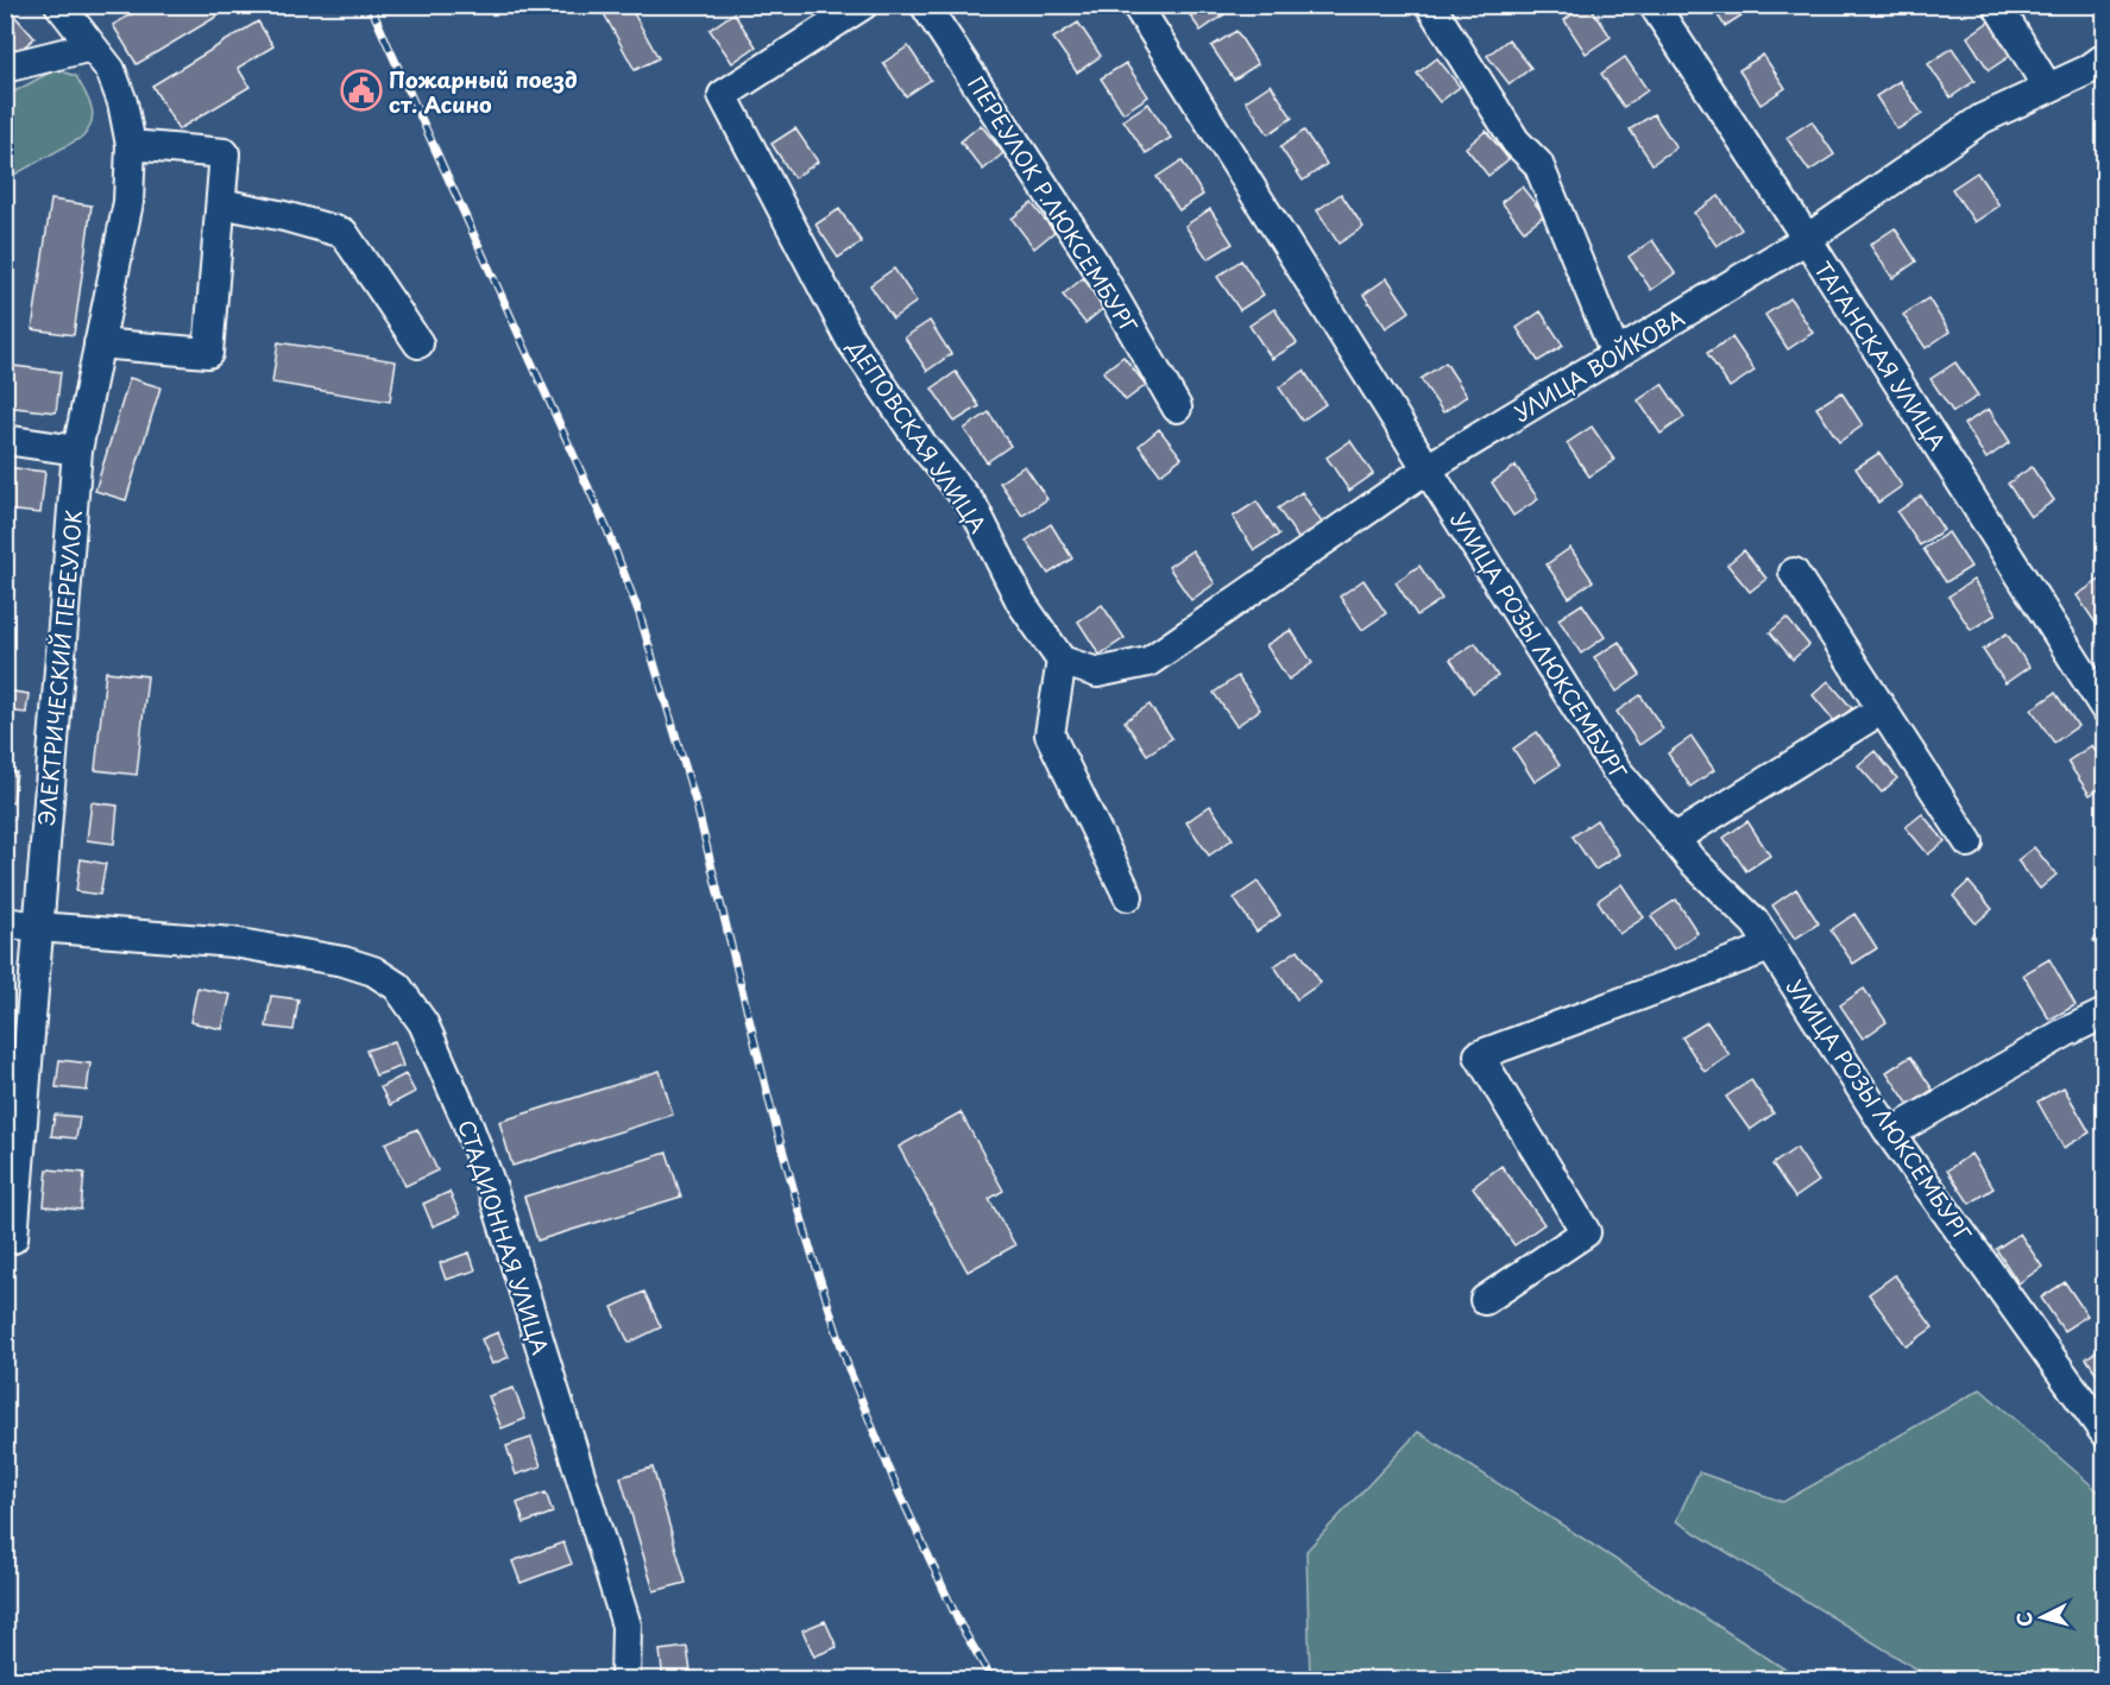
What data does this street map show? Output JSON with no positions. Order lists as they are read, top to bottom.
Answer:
{
  "streets": {
    "street": [
      "ПЕРЕУЛОК Р.ЛЮКСЕМБУРГ",
      "ТАГАНСКАЯ УЛИЦА",
      "УЛИЦА ВОЙКОВА",
      "ДЕПОВСКАЯ УЛИЦА",
      "УЛИЦА РОЗЫ ЛЮКСЕМБУРГ",
      "ЭЛЕКТРИЧЕСКИЙ ПЕРЕУЛОК",
      "СТАДИОННАЯ УЛИЦА"
    ]
  },
  "crossings": [
    ["ТАГАНСКАЯ УЛИЦА", "УЛИЦА ВОЙКОВА"],
    ["УЛИЦА ВОЙКОВА", "ДЕПОВСКАЯ УЛИЦА"],
    ["УЛИЦА ВОЙКОВА", "УЛИЦА РОЗЫ ЛЮКСЕМБУРГ"],
    ["ЭЛЕКТРИЧЕСКИЙ ПЕРЕУЛОК", "СТАДИОННАЯ УЛИЦА"]
  ],
  "places": {
    "public building": ["Пожарный поезд ст. Асино"]
  },
  "north": "left"
}
